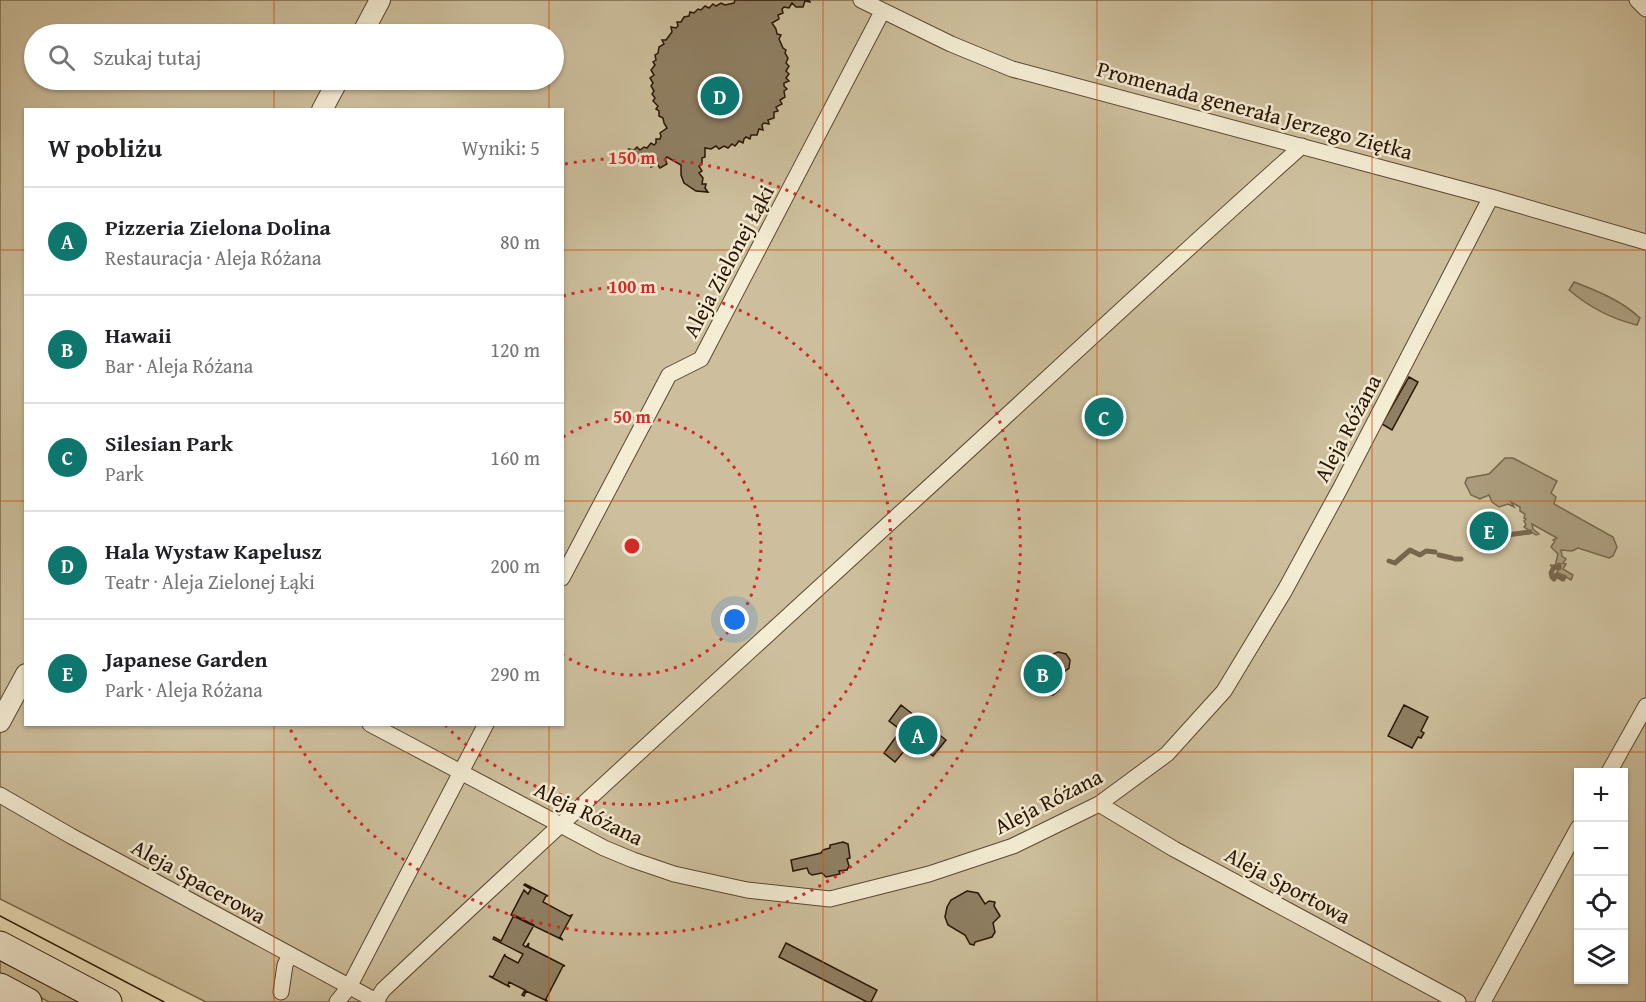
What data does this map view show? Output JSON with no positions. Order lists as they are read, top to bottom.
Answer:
{
  "streets": {
    "street": [
      "Promenada generała Jerzego Ziętka",
      "Aleja Zielonej Łąki",
      "Aleja Różana",
      "Aleja Spacerowa",
      "Aleja Sportowa"
    ]
  },
  "crossings": [
    ["Promenada generała Jerzego Ziętka", "Aleja Zielonej Łąki"],
    ["Promenada generała Jerzego Ziętka", "Aleja Różana"],
    ["Aleja Różana", "Aleja Sportowa"]
  ],
  "page": {
    "search": "Szukaj tutaj",
    "pins": [
      "D",
      "C",
      "E",
      "B",
      "A"
    ],
    "heading": ["W pobliżu", "Wyniki: 5"],
    "list": [
      {
        "mark": "A",
        "name": "Pizzeria Zielona Dolina",
        "note": "Restauracja · Aleja Różana",
        "value": "80 m"
      },
      {
        "mark": "B",
        "name": "Hawaii",
        "note": "Bar · Aleja Różana",
        "value": "120 m"
      },
      {
        "mark": "C",
        "name": "Silesian Park",
        "note": "Park",
        "value": "160 m"
      },
      {
        "mark": "D",
        "name": "Hala Wystaw Kapelusz",
        "note": "Teatr · Aleja Zielonej Łąki",
        "value": "200 m"
      },
      {
        "mark": "E",
        "name": "Japanese Garden",
        "note": "Park · Aleja Różana",
        "value": "290 m"
      }
    ],
    "map_buttons": ["+", "−"]
  },
  "rings": ["150 m", "100 m", "50 m"]
}
